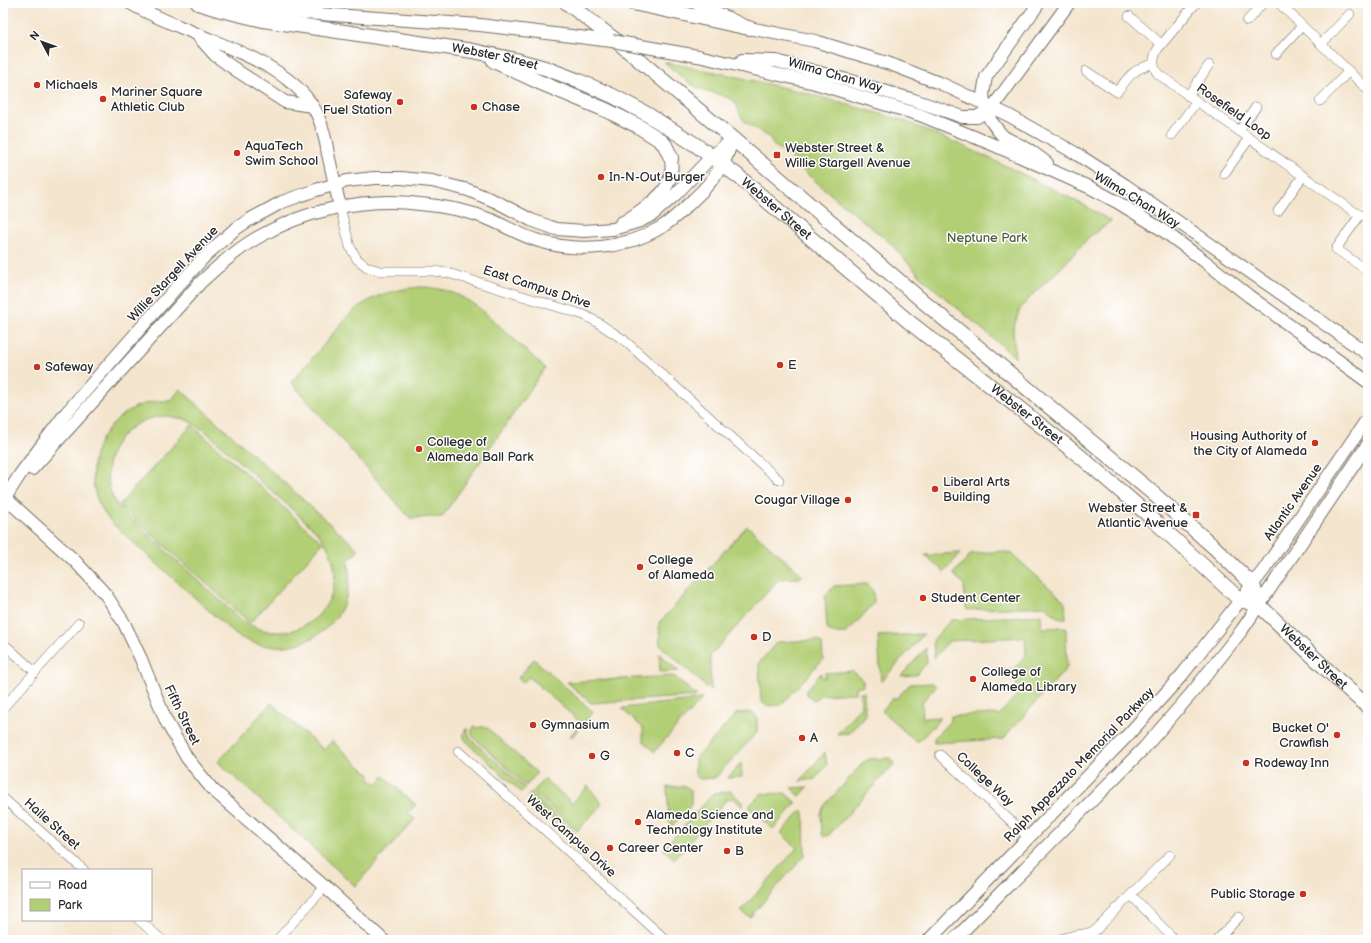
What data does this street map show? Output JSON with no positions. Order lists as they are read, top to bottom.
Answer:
{
  "streets": {
    "main road": ["Webster Street"],
    "street": [
      "Wilma Chan Way",
      "Rosefield Loop",
      "Willie Stargell Avenue",
      "East Campus Drive",
      "Atlantic Avenue",
      "Fifth Street",
      "Ralph Appezzato Memorial Parkway",
      "College Way",
      "Haile Street",
      "West Campus Drive"
    ]
  },
  "crossings": [
    ["Webster Street", "Wilma Chan Way"],
    ["Webster Street", "Willie Stargell Avenue"],
    ["Webster Street", "Atlantic Avenue"],
    ["Webster Street", "Ralph Appezzato Memorial Parkway"],
    ["Willie Stargell Avenue", "East Campus Drive"],
    ["Willie Stargell Avenue", "Fifth Street"],
    ["Atlantic Avenue", "Ralph Appezzato Memorial Parkway"],
    ["Ralph Appezzato Memorial Parkway", "College Way"]
  ],
  "parks": ["Neptune Park"],
  "places": {
    "other": [
      "Michaels",
      "Mariner Square Athletic Club",
      "Safeway Fuel Station",
      "Chase",
      "AquaTech Swim School",
      "In-N-Out Burger",
      "E",
      "Safeway",
      "Housing Authority of the City of Alameda",
      "College of Alameda Ball Park",
      "Liberal Arts Building",
      "Cougar Village",
      "College of Alameda",
      "Student Center",
      "D",
      "College of Alameda Library",
      "Gymnasium",
      "Bucket O' Crawfish",
      "A",
      "C",
      "G",
      "Rodeway Inn",
      "Alameda Science and Technology Institute",
      "Career Center",
      "B",
      "Public Storage"
    ],
    "transit": ["Webster Street & Willie Stargell Avenue", "Webster Street & Atlantic Avenue"]
  },
  "legend": ["Road", "Park"],
  "north": "top left"
}
